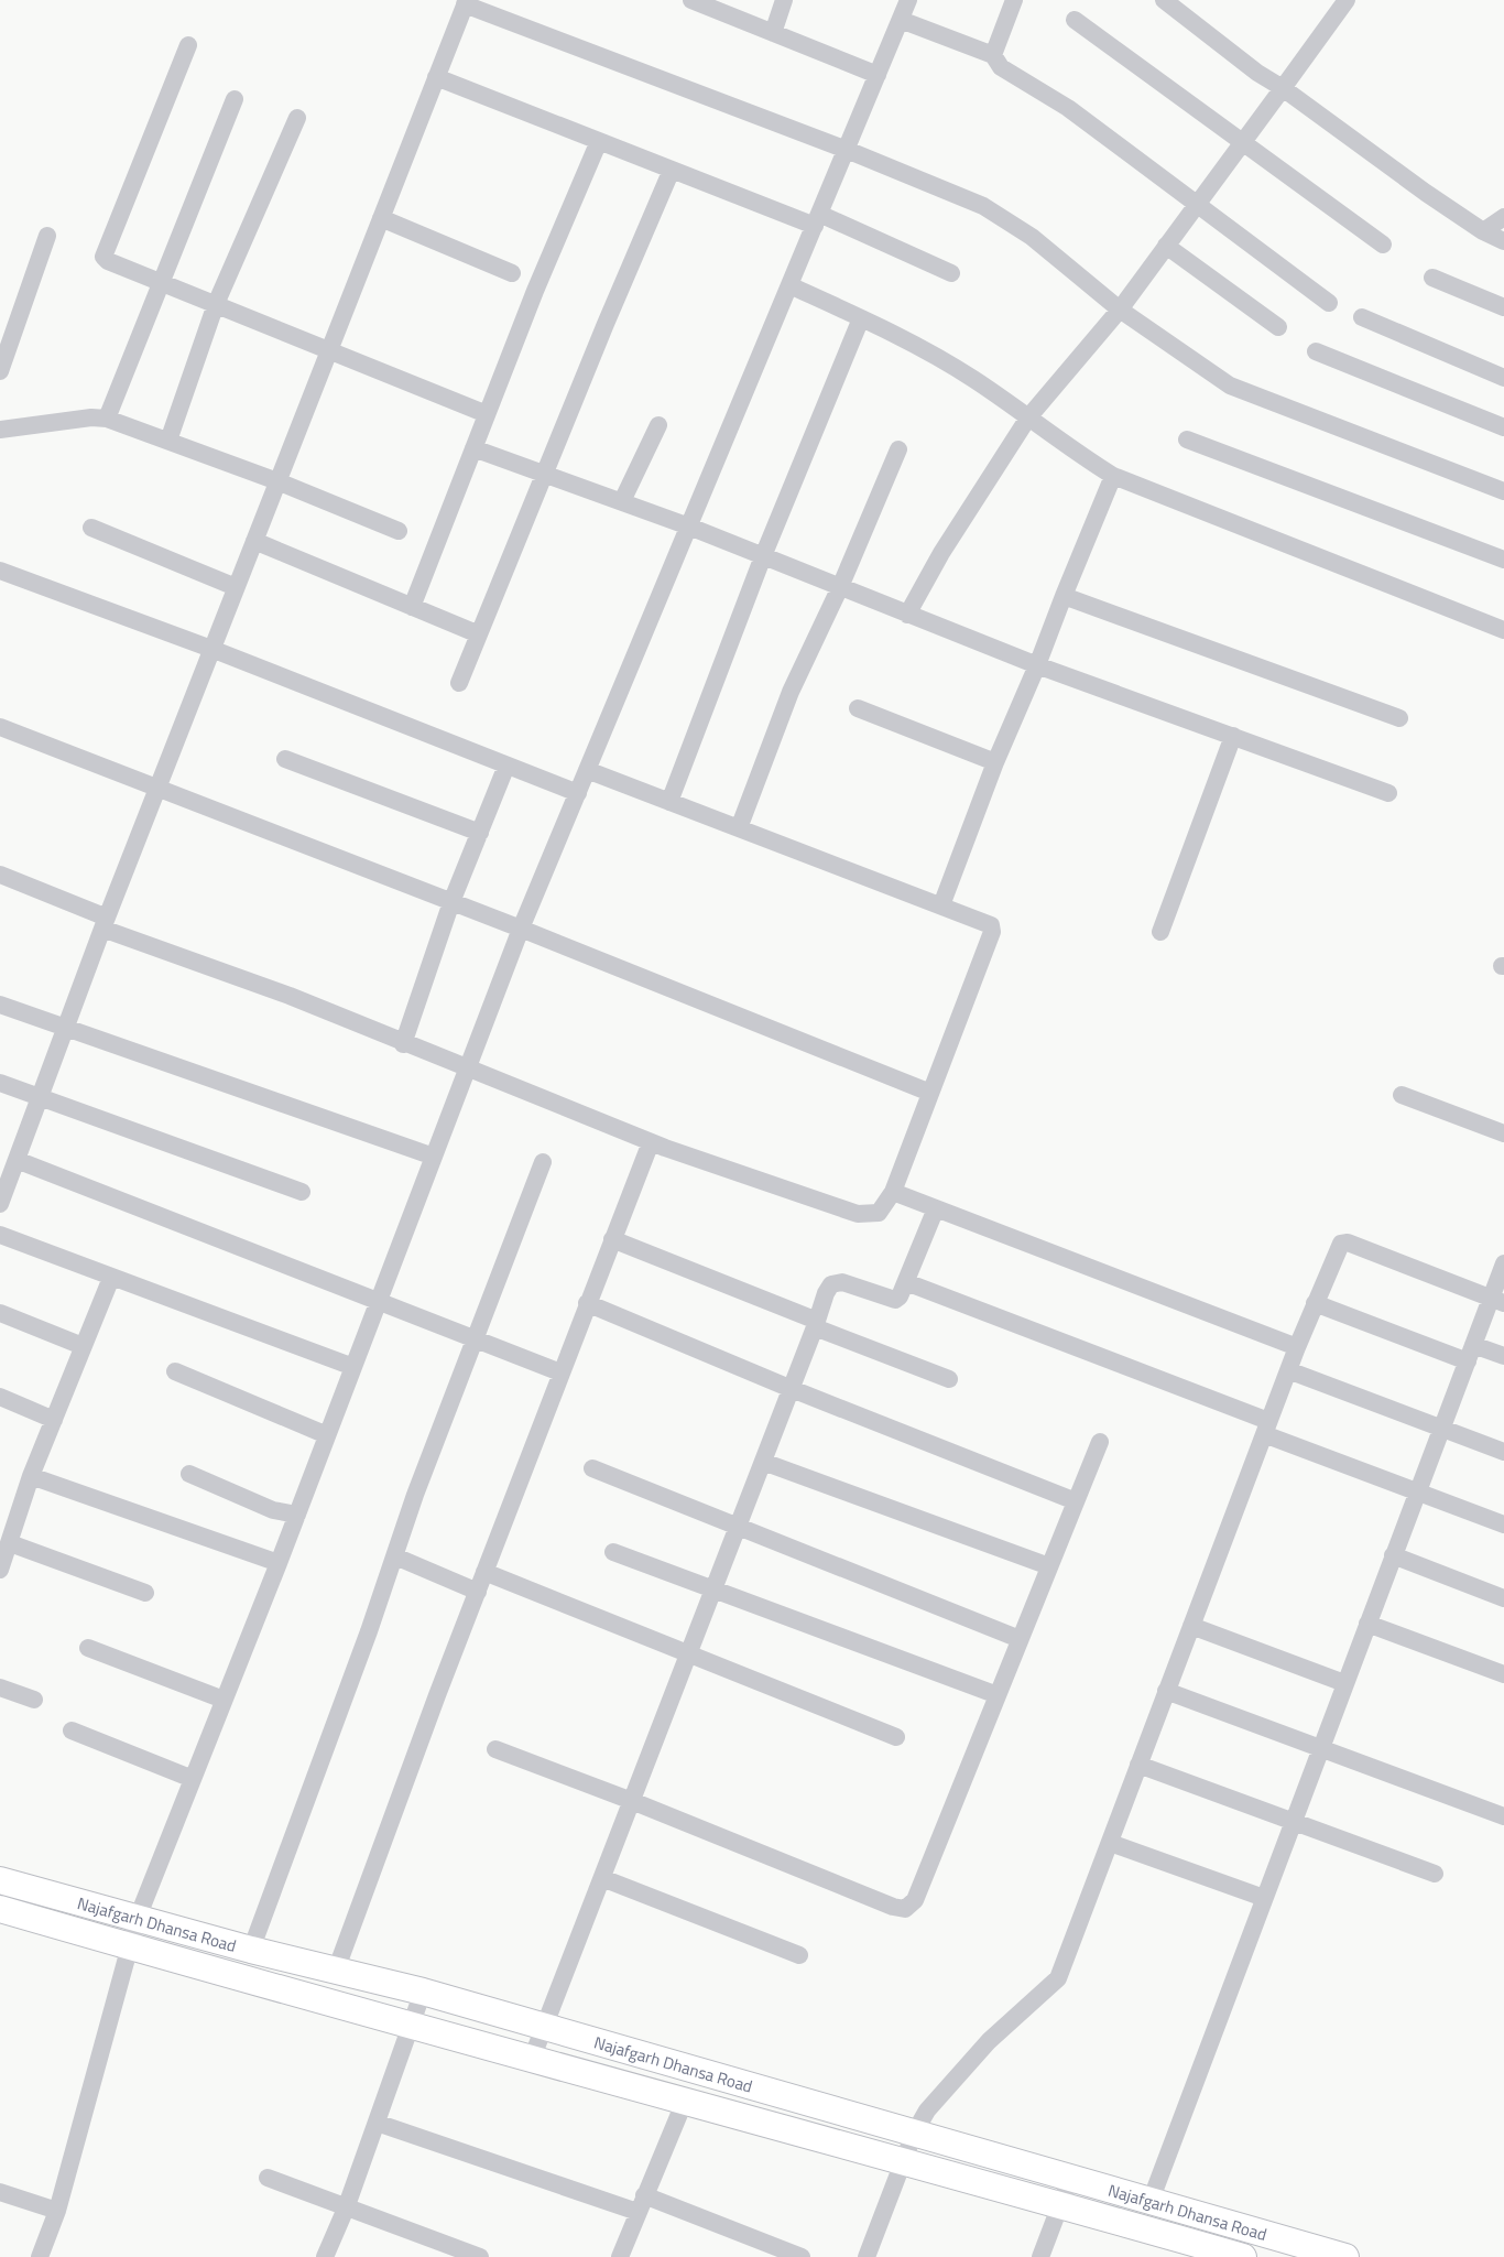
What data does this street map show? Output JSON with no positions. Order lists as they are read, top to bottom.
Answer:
{
  "streets": {
    "main road": ["Najafgarh Dhansa Road"]
  }
}
